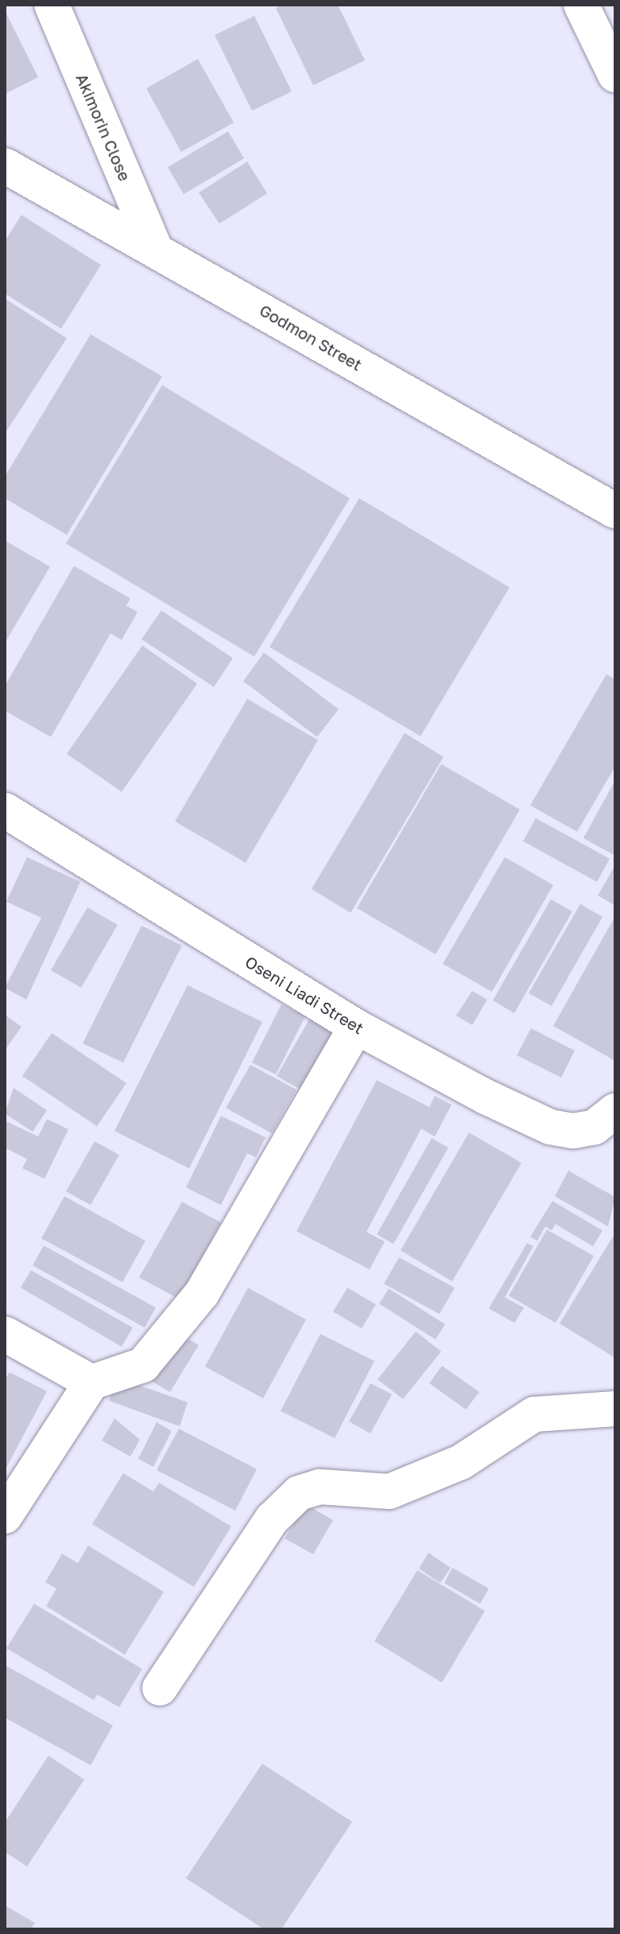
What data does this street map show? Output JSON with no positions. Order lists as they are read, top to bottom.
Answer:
{
  "streets": {
    "street": ["Akimorin Close", "Godmon Street", "Oseni Liadi Street"]
  },
  "crossings": [
    ["Akimorin Close", "Godmon Street"]
  ]
}
